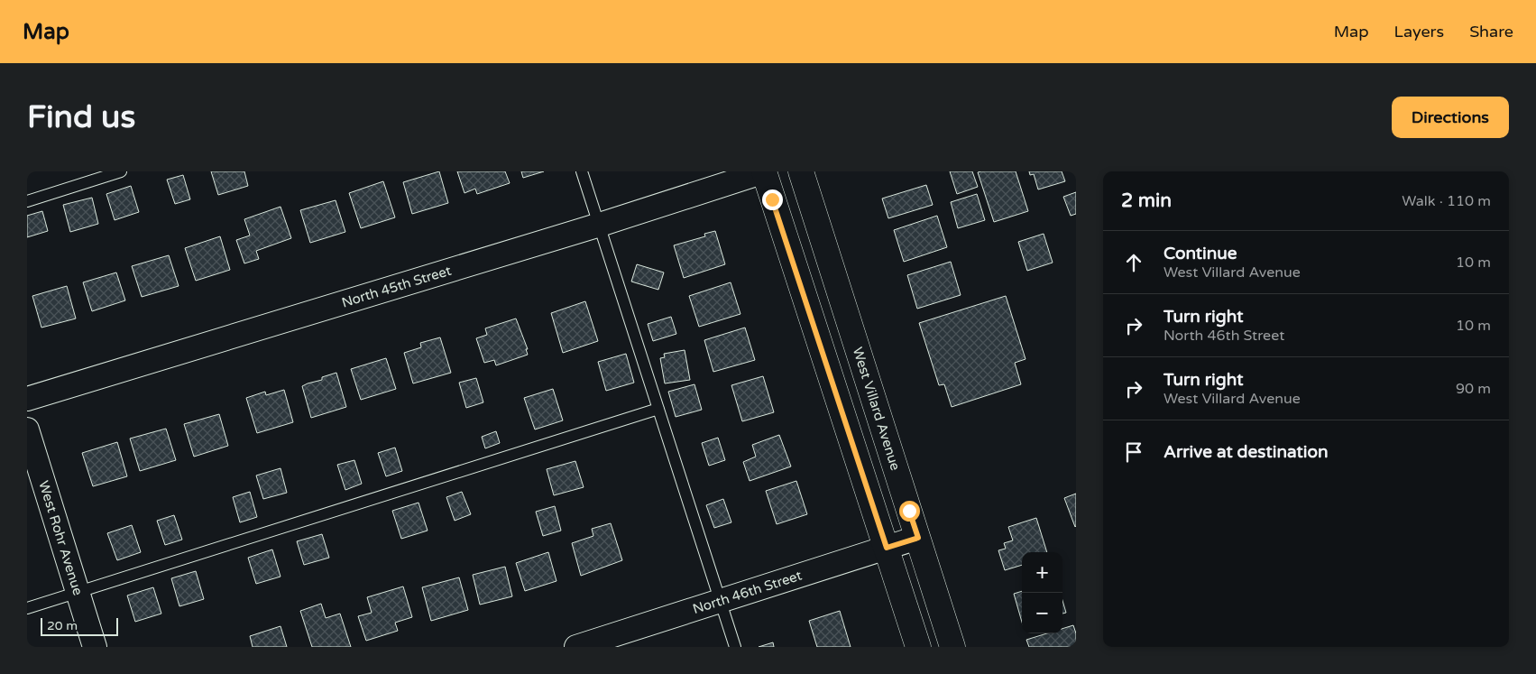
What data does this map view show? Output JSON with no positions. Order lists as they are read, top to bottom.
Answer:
{
  "streets": {
    "street": [
      "North 45th Street",
      "West Villard Avenue",
      "West Rohr Avenue",
      "North 46th Street"
    ]
  },
  "crossings": [
    ["West Villard Avenue", "North 46th Street"]
  ],
  "scale_bar": "20 m",
  "page": {
    "header": "Map",
    "nav": ["Map", "Layers", "Share"],
    "buttons": "Directions",
    "title": "Find us",
    "heading": ["2 min", "Walk · 110 m"],
    "list": [
      ["Continue", "West Villard Avenue", "10 m"],
      ["Turn right", "North 46th Street", "10 m"],
      ["Turn right", "West Villard Avenue", "90 m"],
      "Arrive at destination"
    ],
    "map_buttons": ["+", "−"],
    "scale": "20 m"
  }
}
